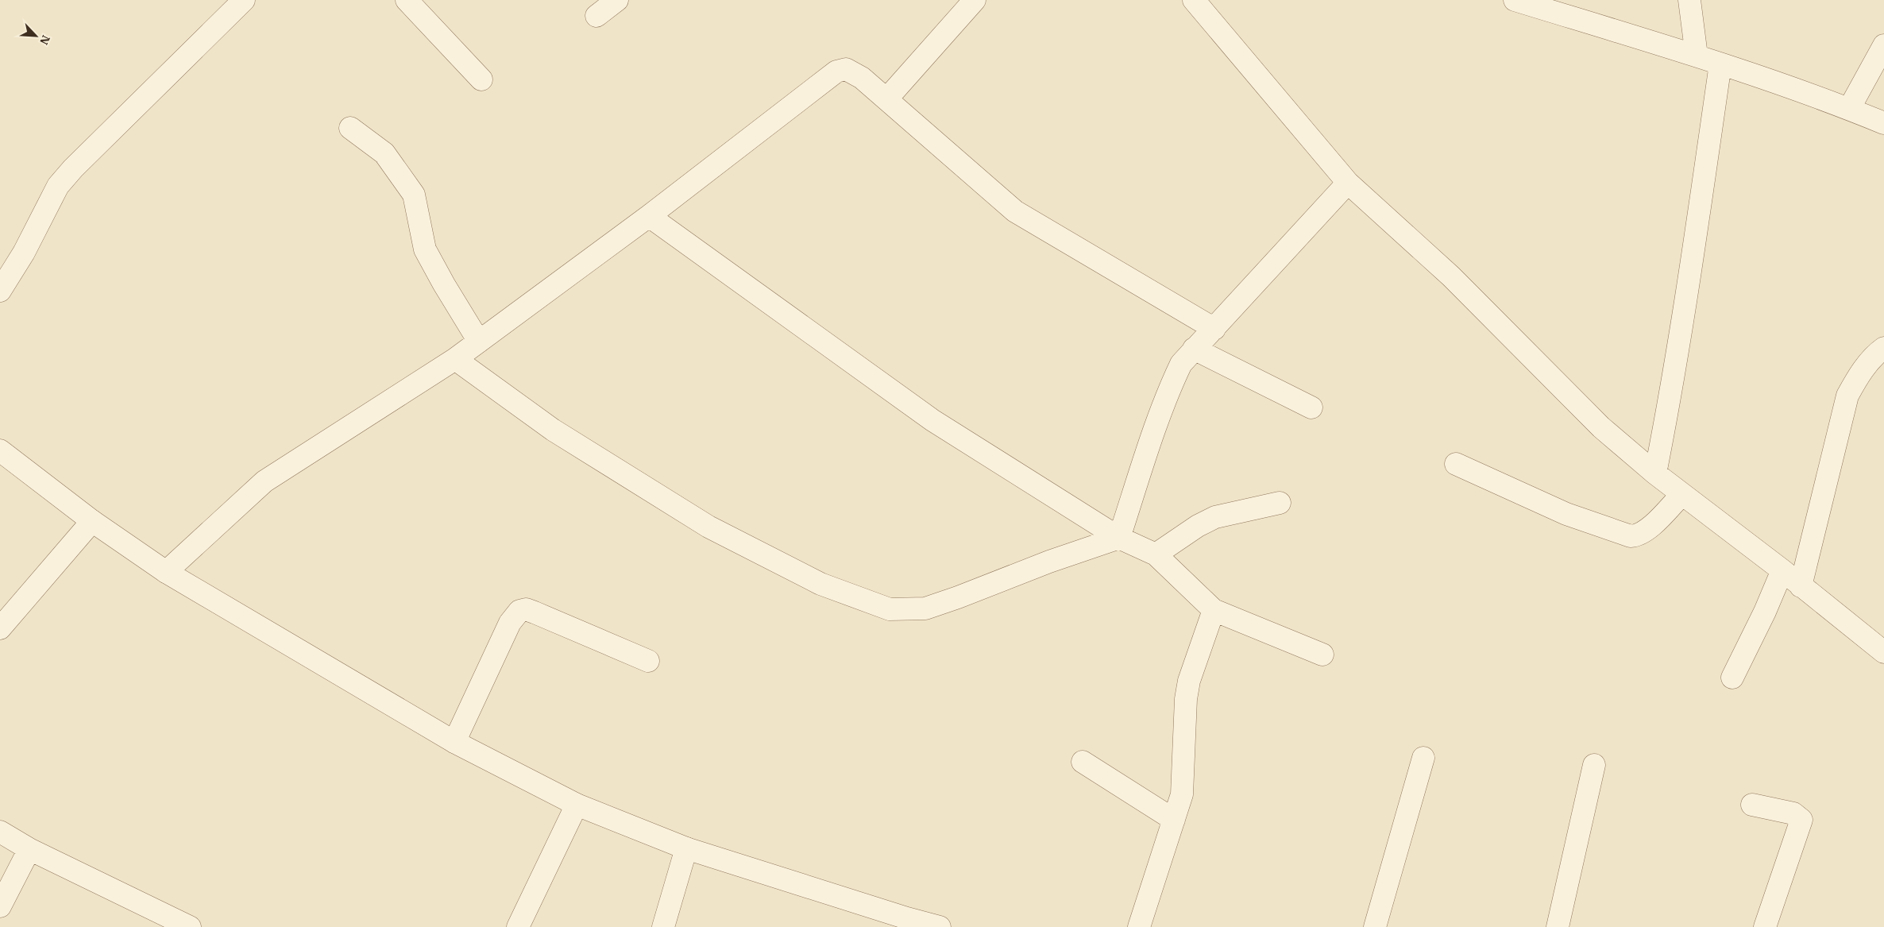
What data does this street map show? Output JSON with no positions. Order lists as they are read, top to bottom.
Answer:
{
  "north": "bottom right"
}
